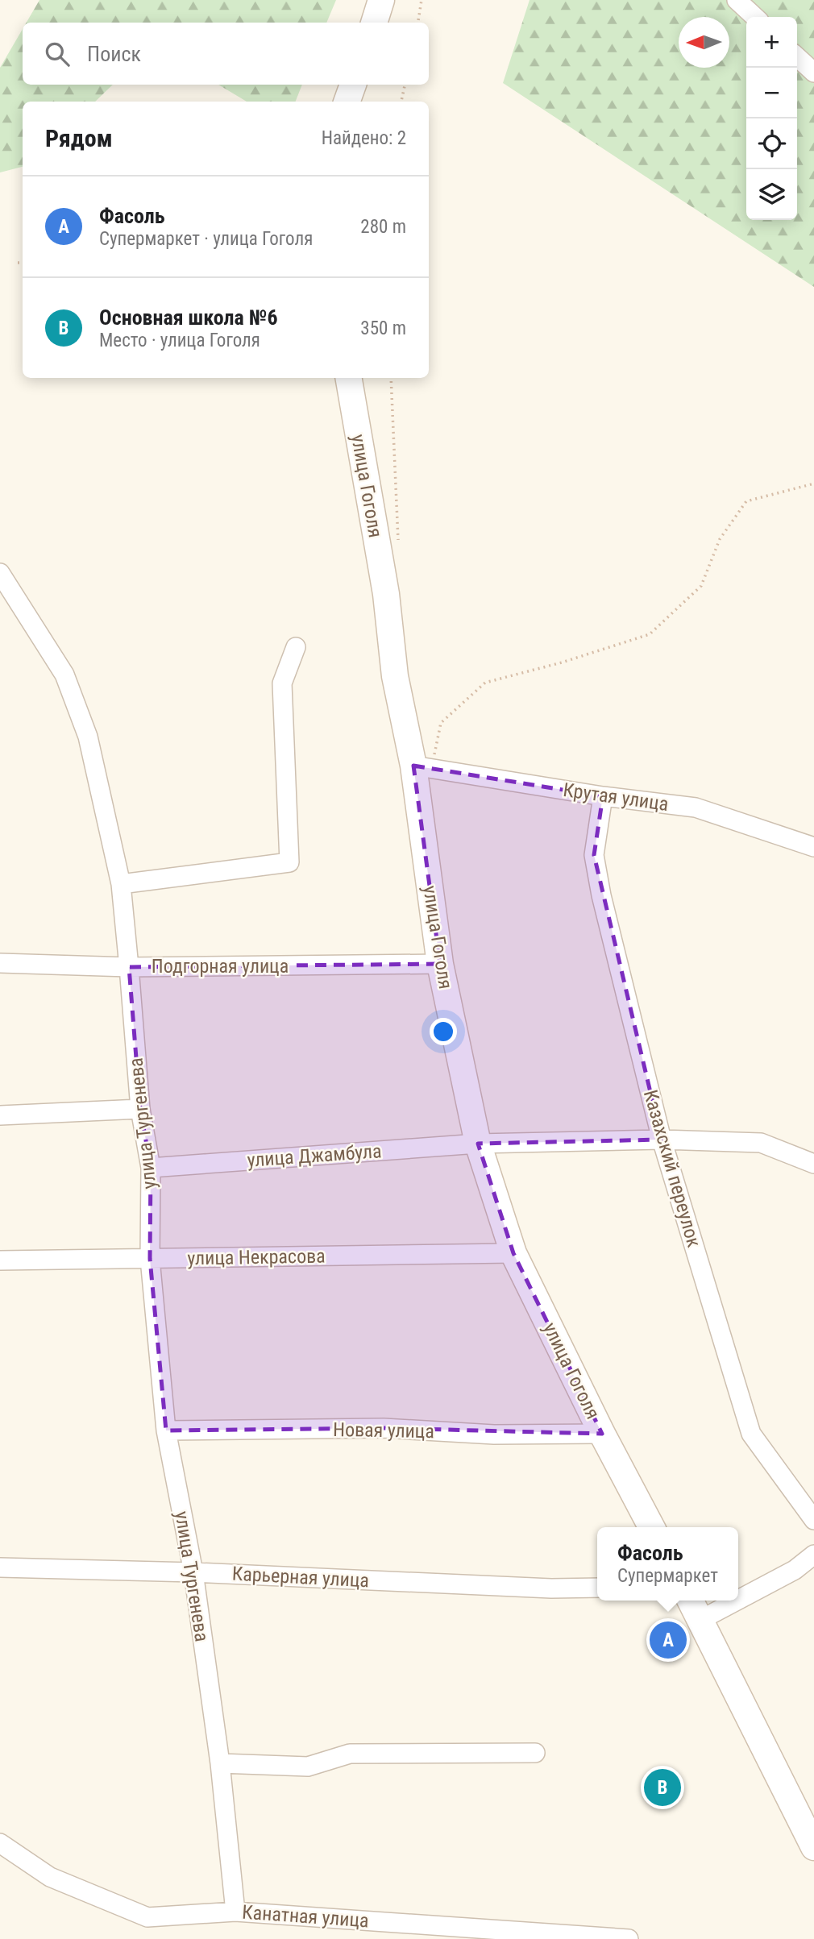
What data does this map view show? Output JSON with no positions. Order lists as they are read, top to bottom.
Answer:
{
  "streets": {
    "street": [
      "улица Гоголя",
      "Крутая улица",
      "Подгорная улица",
      "улица Тургенева",
      "улица Джамбула",
      "Казахский переулок",
      "улица Некрасова",
      "Новая улица",
      "Карьерная улица",
      "Канатная улица"
    ]
  },
  "crossings": [
    ["улица Гоголя", "Крутая улица"],
    ["улица Гоголя", "Подгорная улица"],
    ["улица Гоголя", "улица Джамбула"],
    ["улица Гоголя", "улица Некрасова"],
    ["улица Гоголя", "Новая улица"],
    ["Крутая улица", "Казахский переулок"],
    ["Подгорная улица", "улица Тургенева"],
    ["улица Тургенева", "улица Джамбула"],
    ["улица Тургенева", "улица Некрасова"],
    ["улица Тургенева", "Новая улица"],
    ["улица Тургенева", "Карьерная улица"],
    ["улица Тургенева", "Канатная улица"],
    ["улица Джамбула", "Казахский переулок"]
  ],
  "north": "left",
  "page": {
    "map_buttons": ["+", "−"],
    "search": "Поиск",
    "heading": ["Рядом", "Найдено: 2"],
    "list": [
      {
        "mark": "A",
        "name": "Фасоль",
        "note": "Супермаркет · улица Гоголя",
        "value": "280 m"
      },
      {
        "mark": "B",
        "name": "Основная школа №6",
        "note": "Место · улица Гоголя",
        "value": "350 m"
      }
    ],
    "popup": ["Фасоль", "Супермаркет"],
    "pins": ["A", "B"]
  }
}
